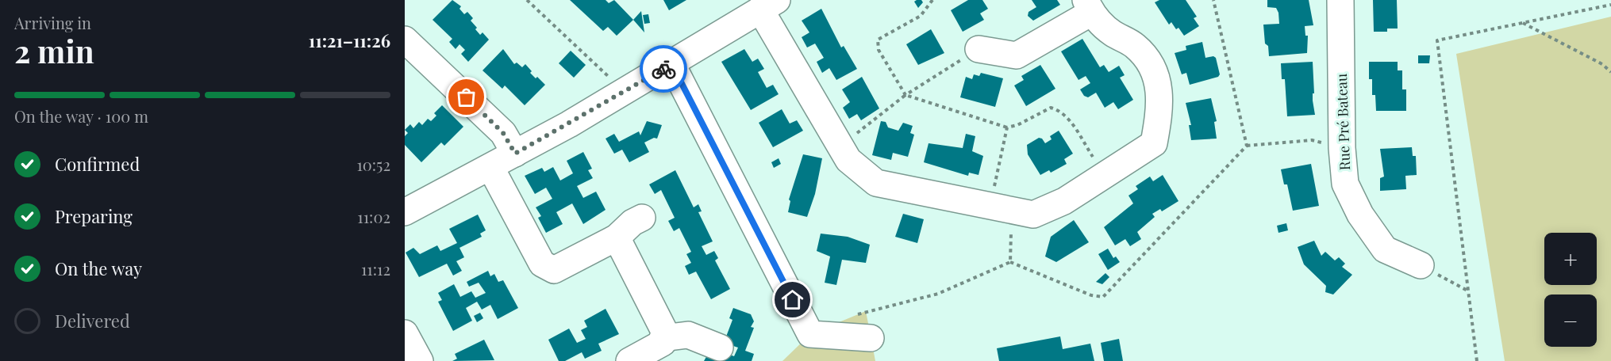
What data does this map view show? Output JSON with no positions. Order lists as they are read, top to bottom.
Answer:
{
  "streets": {
    "street": ["Rue Pré Bateau"]
  },
  "page": {
    "heading": ["2 min", "Arriving in", "11:21–11:26"],
    "bar": "On the way · 100 m",
    "list": [
      ["Confirmed", "10:52"],
      ["Preparing", "11:02"],
      ["On the way", "11:12"],
      "Delivered"
    ],
    "map_buttons": ["+", "−"]
  }
}
